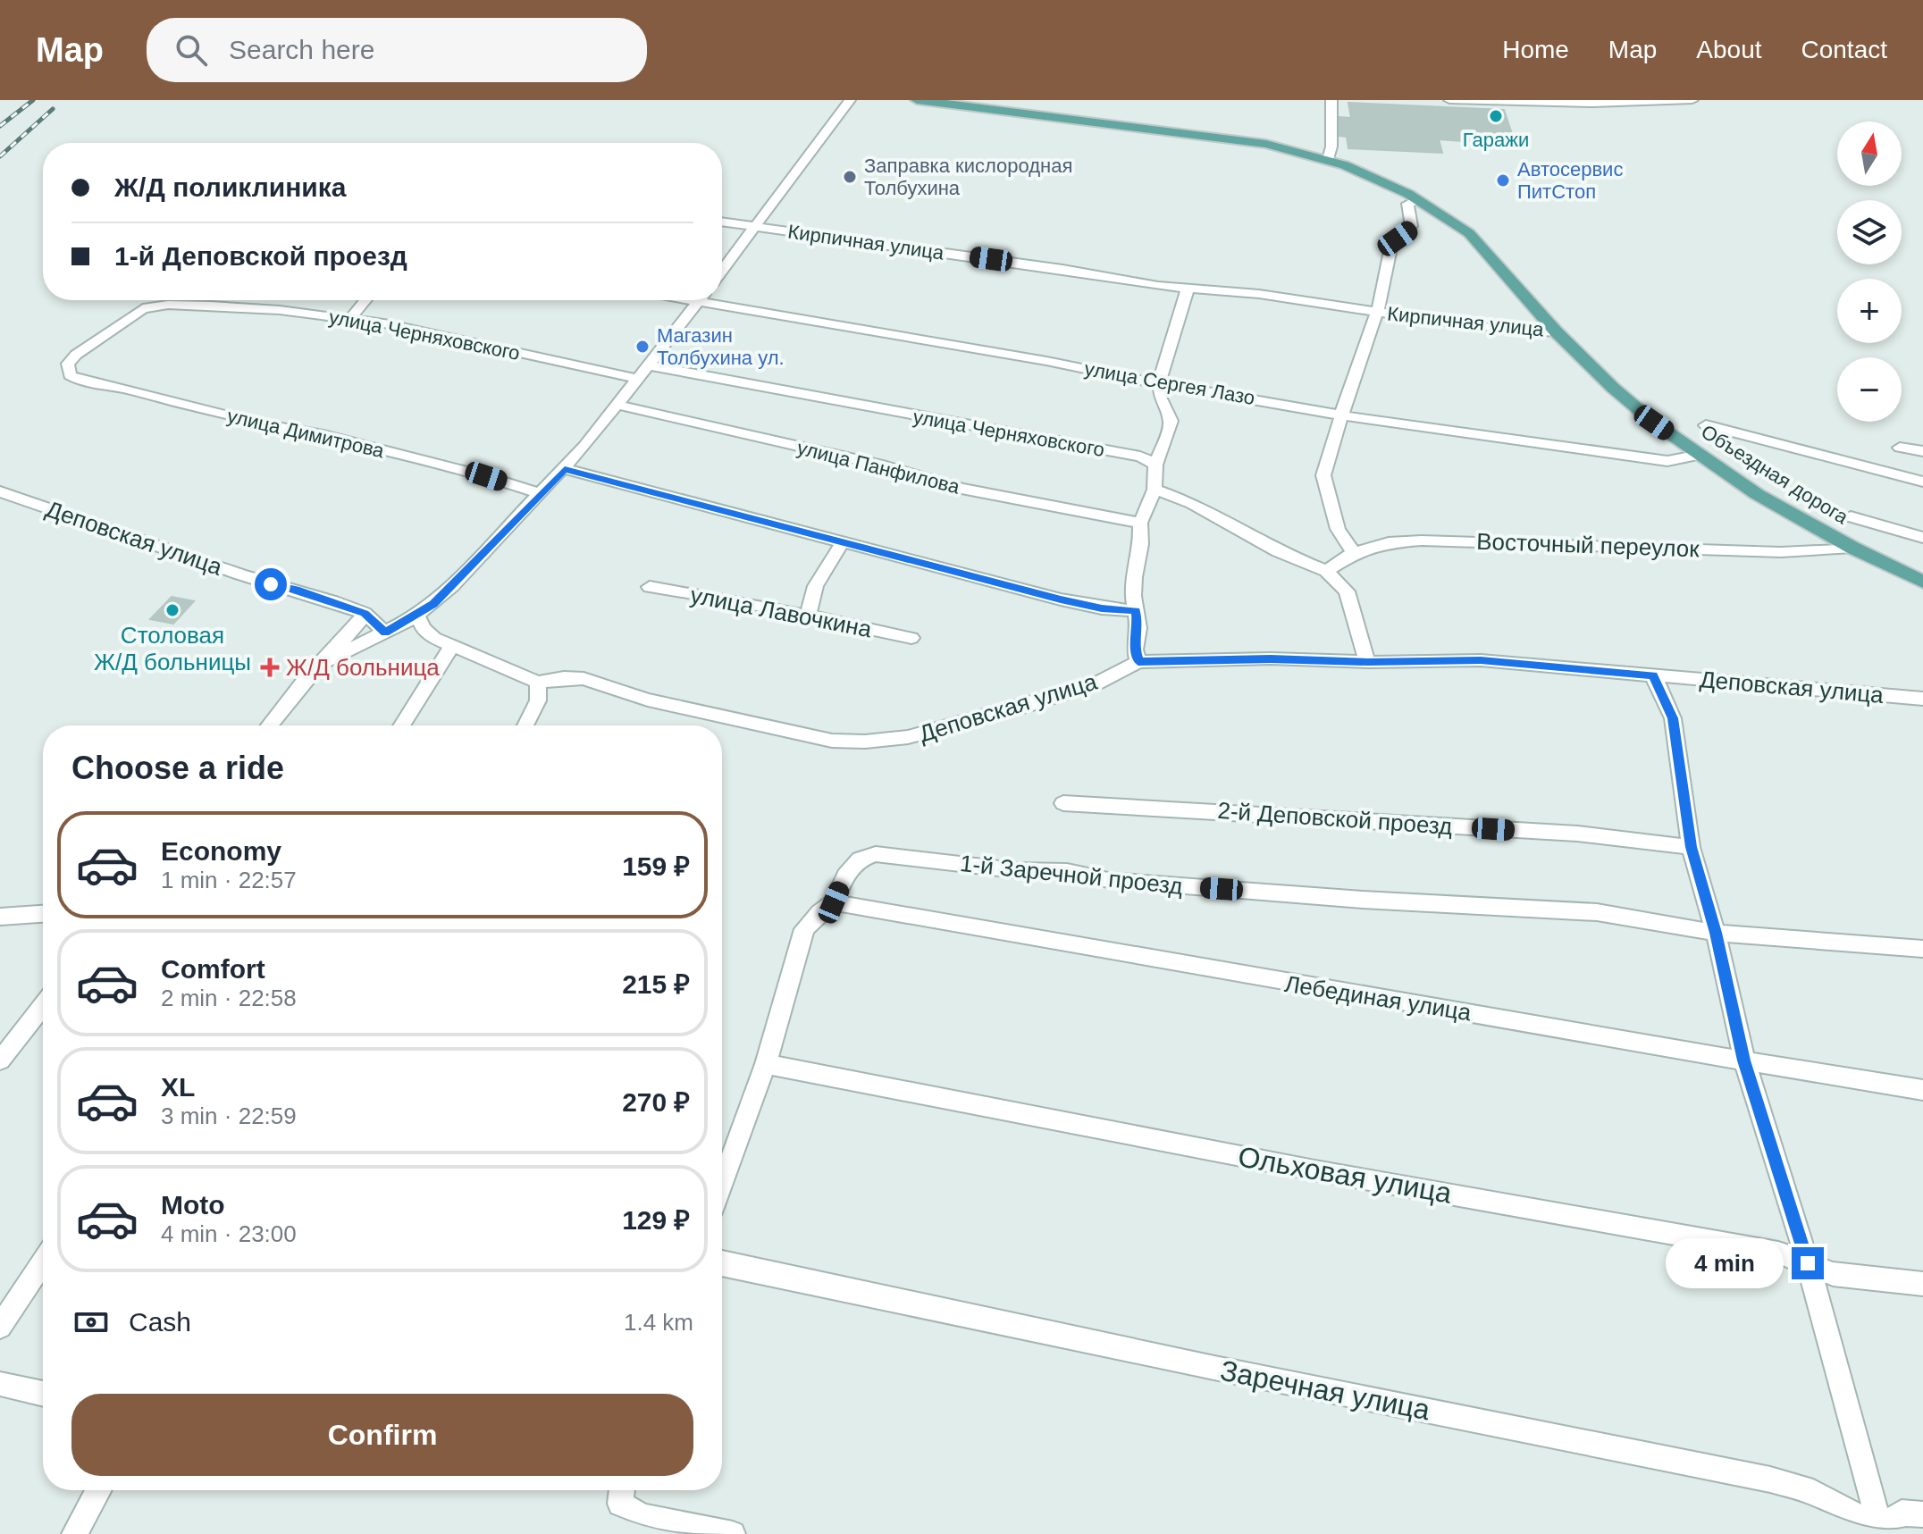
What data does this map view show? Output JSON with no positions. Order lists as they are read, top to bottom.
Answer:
{
  "streets": {
    "main road": ["Объездная дорога"],
    "street": [
      "Кирпичная улица",
      "улица Черняховского",
      "улица Сергея Лазо",
      "улица Димитрова",
      "улица Панфилова",
      "Деповская улица",
      "Восточный переулок",
      "улица Лавочкина",
      "2-й Деповской проезд",
      "1-й Заречной проезд",
      "Лебединая улица",
      "Ольховая улица",
      "Заречная улица"
    ]
  },
  "crossings": [
    ["Кирпичная улица", "улица Сергея Лазо"],
    ["Кирпичная улица", "Объездная дорога"],
    ["Кирпичная улица", "Восточный переулок"],
    ["улица Черняховского", "улица Димитрова"],
    ["улица Сергея Лазо", "Объездная дорога"],
    ["Объездная дорога", "Восточный переулок"],
    ["1-й Заречной проезд", "Лебединая улица"],
    ["1-й Заречной проезд", "Ольховая улица"]
  ],
  "places": {
    "other": [
      "Гаражи",
      "Заправка кислородная Толбухина",
      "Автосервис ПитСтоп",
      "Магазин Толбухина ул.",
      "Столовая Ж/Д больницы"
    ],
    "health": ["Ж/Д больница"]
  },
  "north": "top",
  "page": {
    "header": "Map",
    "search": "Search here",
    "nav": [
      "Home",
      "Map",
      "About",
      "Contact"
    ],
    "map_buttons": ["+", "−"],
    "banner": ["Ж/Д поликлиника", "1-й Деповской проезд"],
    "heading": "Choose a ride",
    "list": [
      {
        "name": "Economy",
        "note": "1 min · 22:57",
        "value": "159 ₽"
      },
      {
        "name": "Comfort",
        "note": "2 min · 22:58",
        "value": "215 ₽"
      },
      {
        "name": "XL",
        "note": "3 min · 22:59",
        "value": "270 ₽"
      },
      {
        "name": "Moto",
        "note": "4 min · 23:00",
        "value": "129 ₽"
      }
    ],
    "bubble": "4 min",
    "pay": ["Cash", "1.4 km"],
    "buttons": "Confirm"
  }
}
